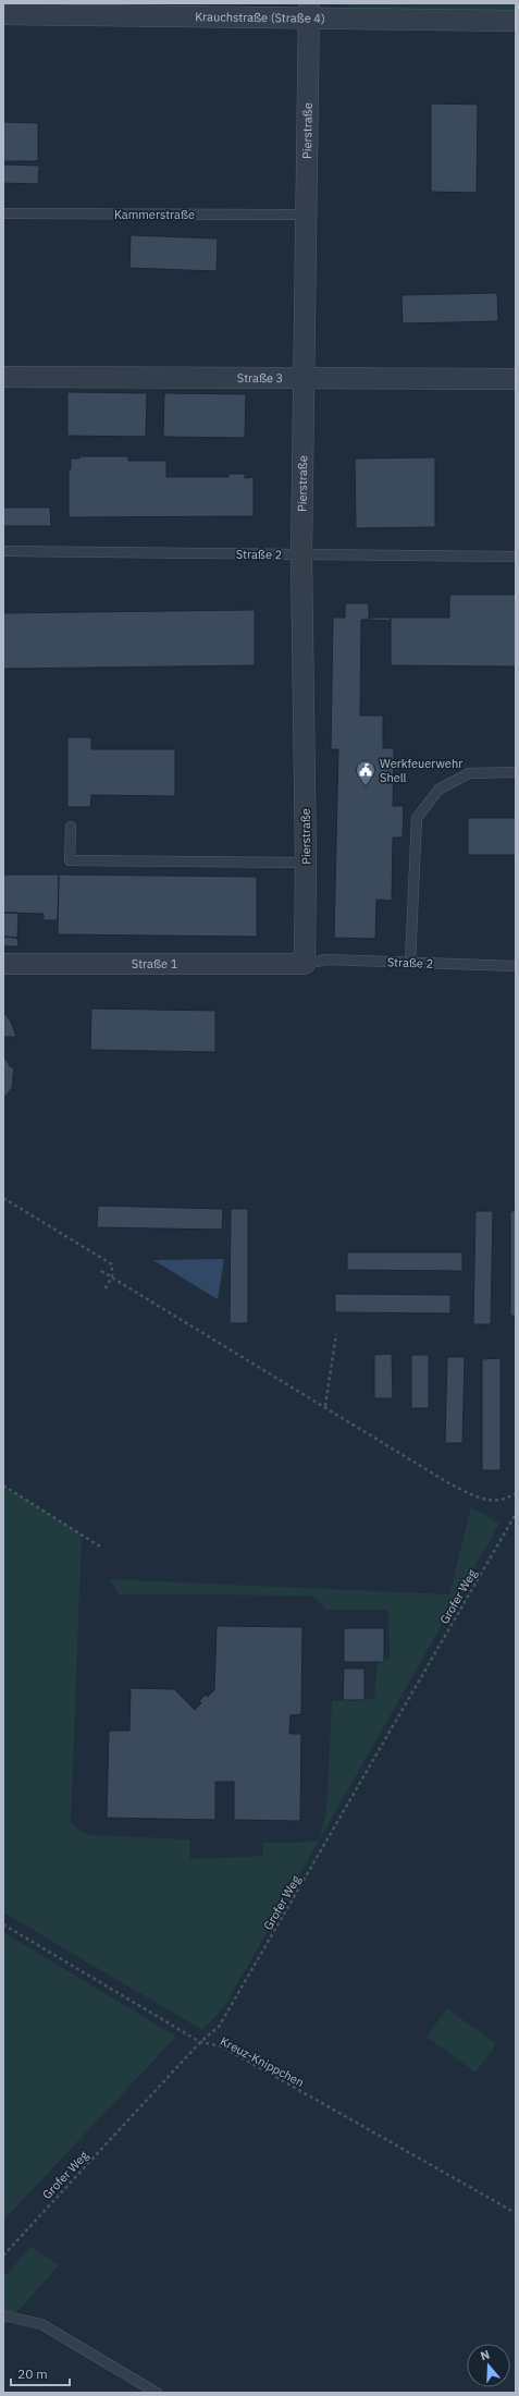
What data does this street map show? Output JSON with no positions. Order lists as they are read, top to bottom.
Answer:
{
  "streets": {
    "street": [
      "Krauchstraße (Straße 4)",
      "Pierstraße",
      "Straße 3",
      "Straße 1"
    ],
    "lane": ["Kammerstraße", "Straße 2"],
    "path": ["Grofer Weg", "Kreuz-Knippchen"]
  },
  "crossings": [
    ["Krauchstraße (Straße 4)", "Pierstraße"],
    ["Pierstraße", "Kammerstraße"],
    ["Pierstraße", "Straße 3"],
    ["Pierstraße", "Straße 2"],
    ["Pierstraße", "Straße 1"],
    ["Straße 2", "Straße 1"],
    ["Grofer Weg", "Kreuz-Knippchen"]
  ],
  "places": {
    "public building": ["Werkfeuerwehr Shell"]
  },
  "scale_bar": "20 m",
  "north": "top"
}
